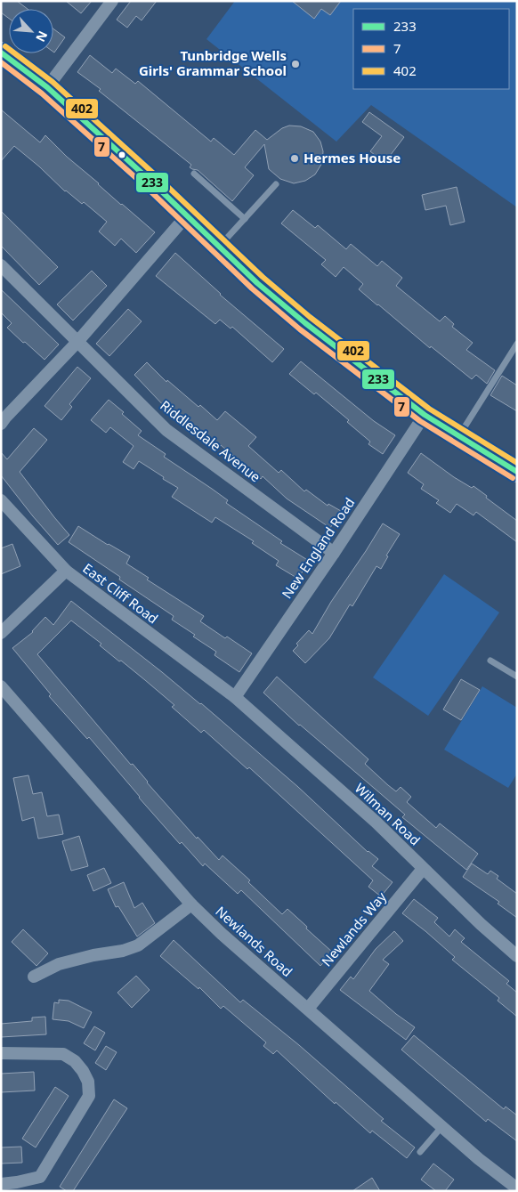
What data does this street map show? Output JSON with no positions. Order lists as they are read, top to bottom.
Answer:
{
  "streets": {
    "street": [
      "Riddlesdale Avenue",
      "New England Road",
      "East Cliff Road",
      "Wilman Road",
      "Newlands Way",
      "Newlands Road"
    ]
  },
  "crossings": [
    ["Riddlesdale Avenue", "New England Road"],
    ["New England Road", "East Cliff Road"],
    ["New England Road", "Wilman Road"],
    ["East Cliff Road", "Wilman Road"],
    ["Wilman Road", "Newlands Way"],
    ["Newlands Way", "Newlands Road"]
  ],
  "places": ["Tunbridge Wells Girls' Grammar School", "Hermes House"],
  "lines": ["transit line 402", "transit line 233", "transit line 7"],
  "legend": ["233", "7", "402"],
  "north": "bottom right"
}
